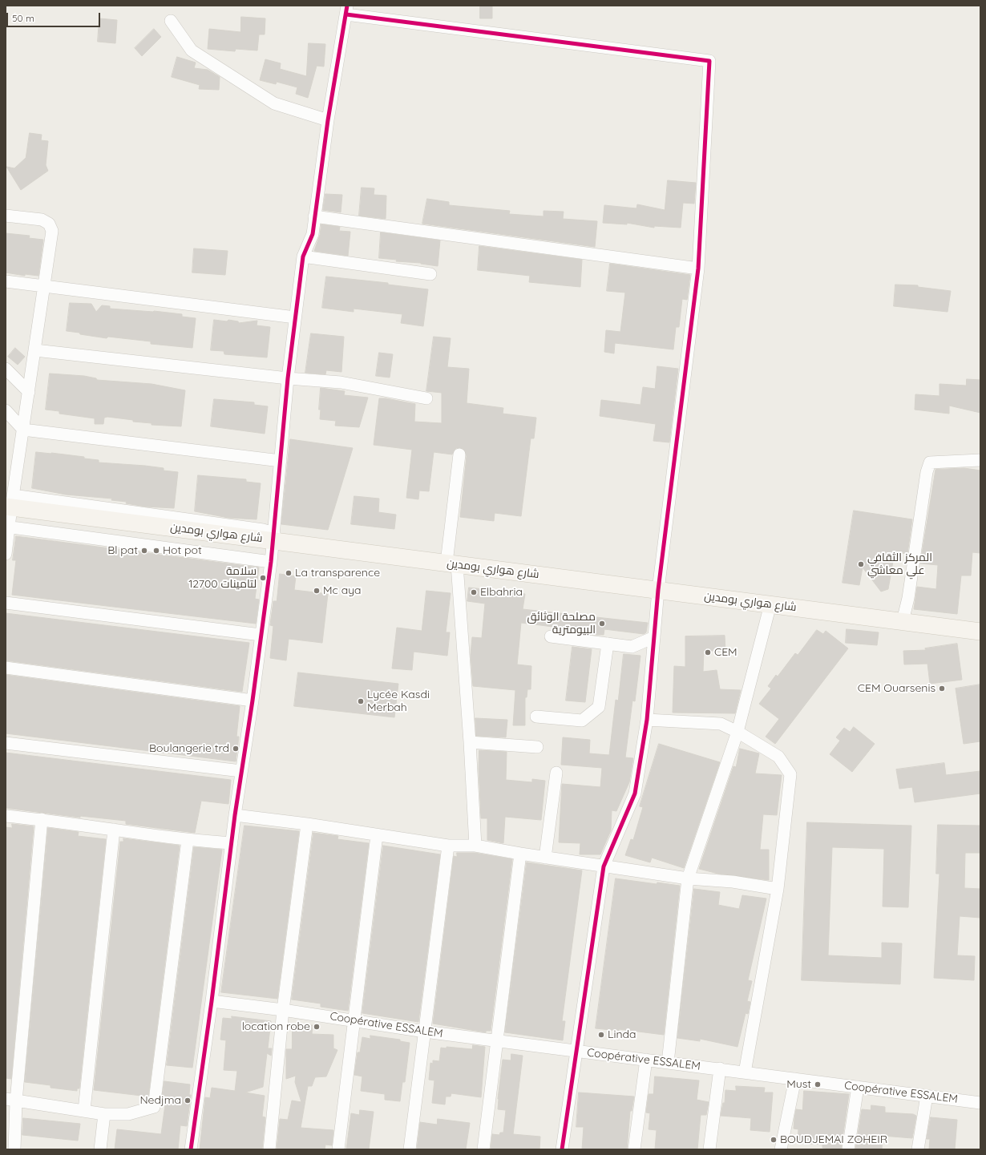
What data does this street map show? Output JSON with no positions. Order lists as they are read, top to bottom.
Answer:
{
  "streets": {
    "main road": ["شارع هواري بومدين"],
    "street": ["Coopérative ESSALEM"]
  },
  "places": [
    "Bl pat",
    "Hot pot",
    "المركز الثقافي علي معاشي",
    "La transparence",
    "سلامة لتامينات 12700",
    "Mc aya",
    "Elbahria",
    "مصلحة الوثائق البيومترية",
    "CEM",
    "CEM Ouarsenis",
    "Lycée Kasdi Merbah",
    "Boulangerie trd",
    "location robe",
    "Linda",
    "Must",
    "Nedjma",
    "BOUDJEMAI ZOHEIR"
  ],
  "scale_bar": "50 m"
}
